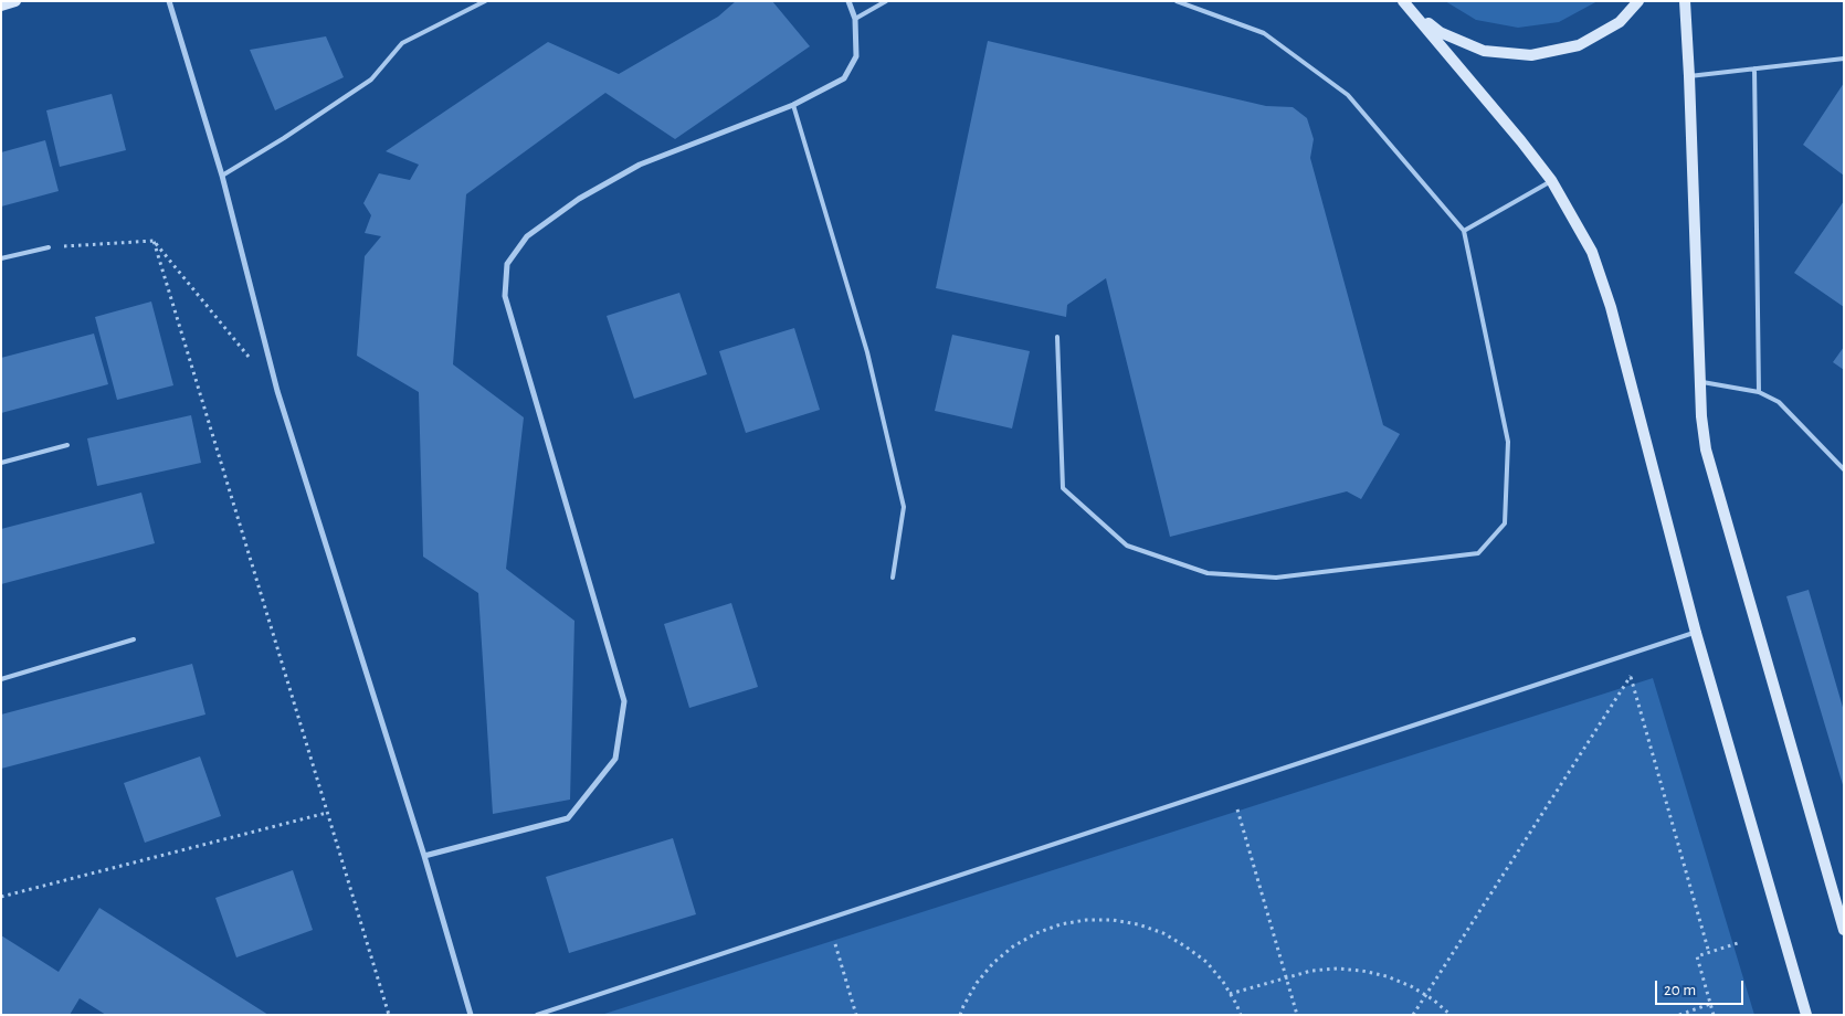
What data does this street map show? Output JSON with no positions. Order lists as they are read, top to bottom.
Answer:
{
  "scale_bar": "20 m"
}
